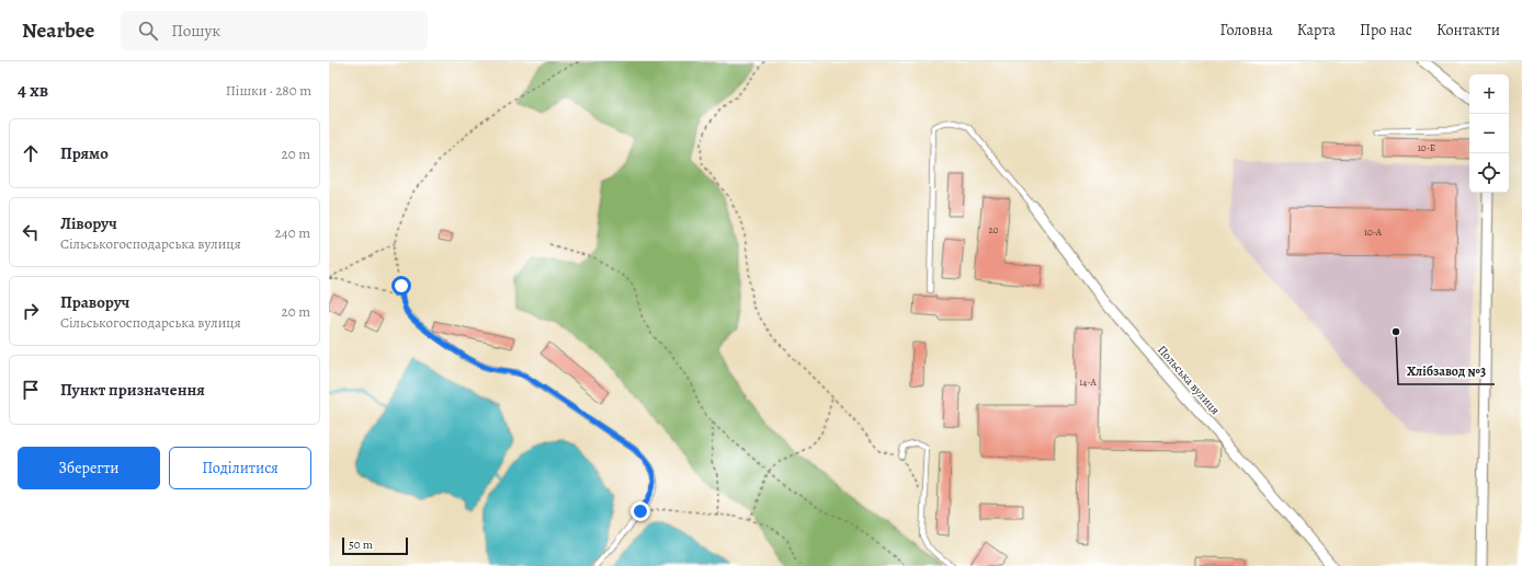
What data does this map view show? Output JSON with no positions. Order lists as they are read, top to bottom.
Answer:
{
  "streets": {
    "street": ["Польська вулиця"]
  },
  "places": ["Хлібзавод №3"],
  "house_numbers": [
    "10-Б",
    "20",
    "10-А",
    "14-А"
  ],
  "scale_bar": "50 m",
  "page": {
    "header": "Nearbee",
    "search": "Пошук",
    "nav": [
      "Головна",
      "Карта",
      "Про нас",
      "Контакти"
    ],
    "heading": ["4 хв", "Пішки · 280 m"],
    "map_buttons": ["+", "−"],
    "list": [
      ["Прямо", "20 m"],
      ["Ліворуч", "Сільськогосподарська вулиця", "240 m"],
      ["Праворуч", "Сільськогосподарська вулиця", "20 m"],
      "Пункт призначення"
    ],
    "buttons": ["Зберегти", "Поділитися"],
    "scale": "50 m"
  }
}
